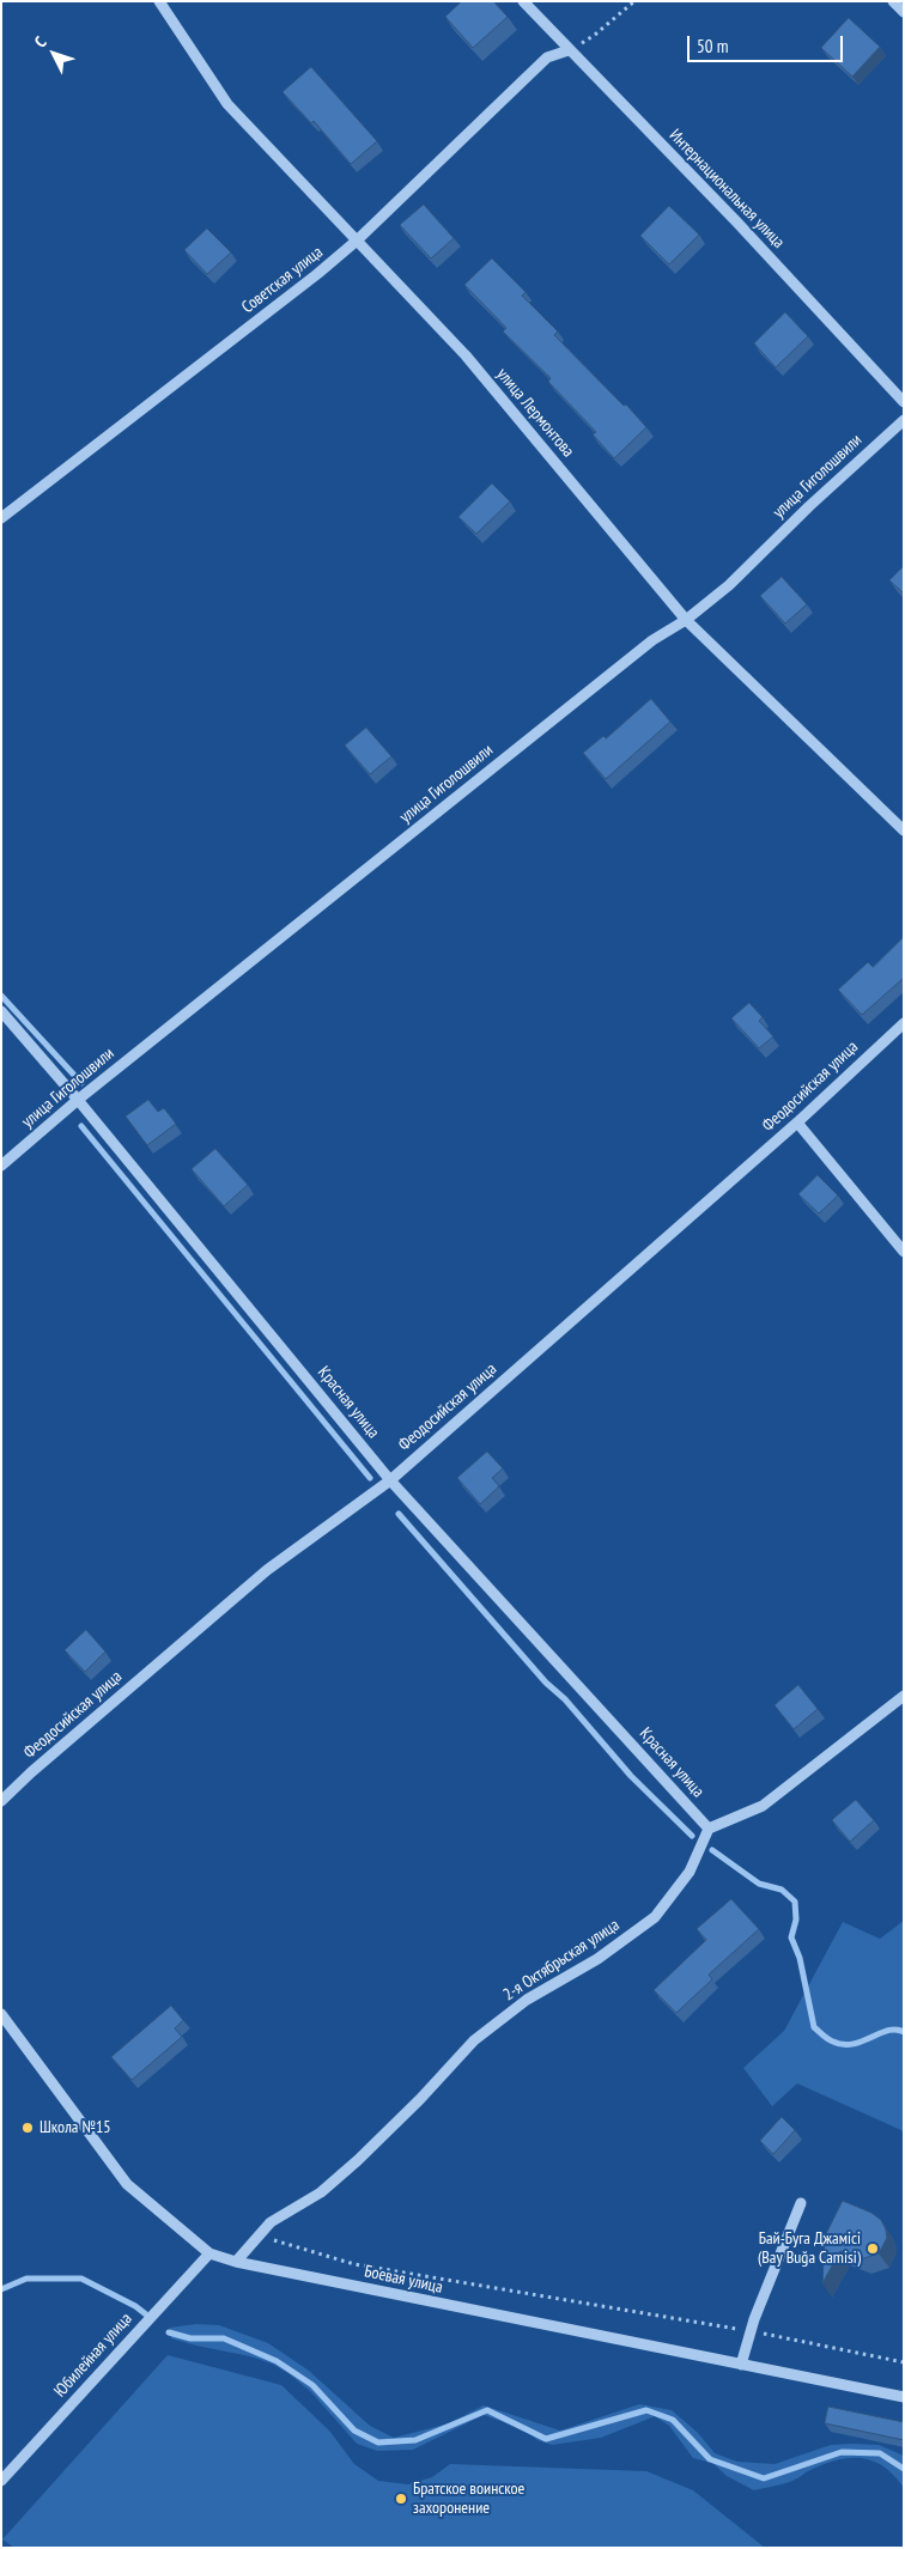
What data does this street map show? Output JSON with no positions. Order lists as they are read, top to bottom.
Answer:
{
  "streets": {
    "street": [
      "Интернациональная улица",
      "Советская улица",
      "улица Лермонтова",
      "улица Гиголошвили",
      "Феодосийская улица",
      "Красная улица",
      "2-я Октябрьская улица",
      "Боевая улица",
      "Юбилейная улица"
    ]
  },
  "crossings": [
    ["Интернациональная улица", "Советская улица"],
    ["Советская улица", "улица Лермонтова"],
    ["улица Лермонтова", "улица Гиголошвили"],
    ["улица Гиголошвили", "Красная улица"],
    ["Феодосийская улица", "Красная улица"],
    ["Красная улица", "2-я Октябрьская улица"],
    ["2-я Октябрьская улица", "Боевая улица"],
    ["Боевая улица", "Юбилейная улица"]
  ],
  "places": ["Школа №15", "Бай-Буга Джамісі (Bay Buğa Camisi)", "Братское воинское захоронение"],
  "scale_bar": "50 m",
  "north": "top left"
}
